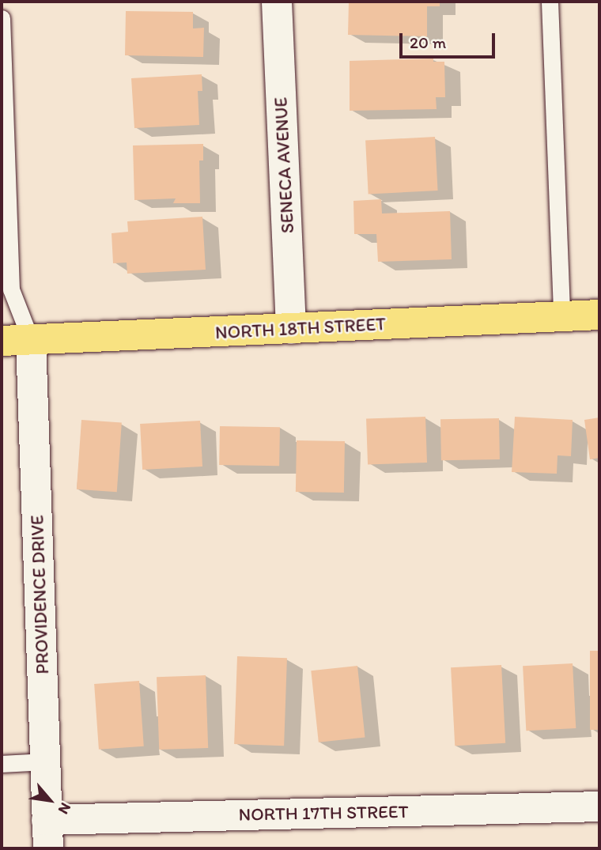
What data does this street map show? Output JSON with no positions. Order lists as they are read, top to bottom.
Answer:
{
  "streets": {
    "main road": ["NORTH 18TH STREET"],
    "street": ["SENECA AVENUE", "PROVIDENCE DRIVE", "NORTH 17TH STREET"]
  },
  "crossings": [
    ["SENECA AVENUE", "NORTH 18TH STREET"],
    ["NORTH 18TH STREET", "PROVIDENCE DRIVE"],
    ["PROVIDENCE DRIVE", "NORTH 17TH STREET"]
  ],
  "scale_bar": "20 m",
  "north": "bottom right"
}
